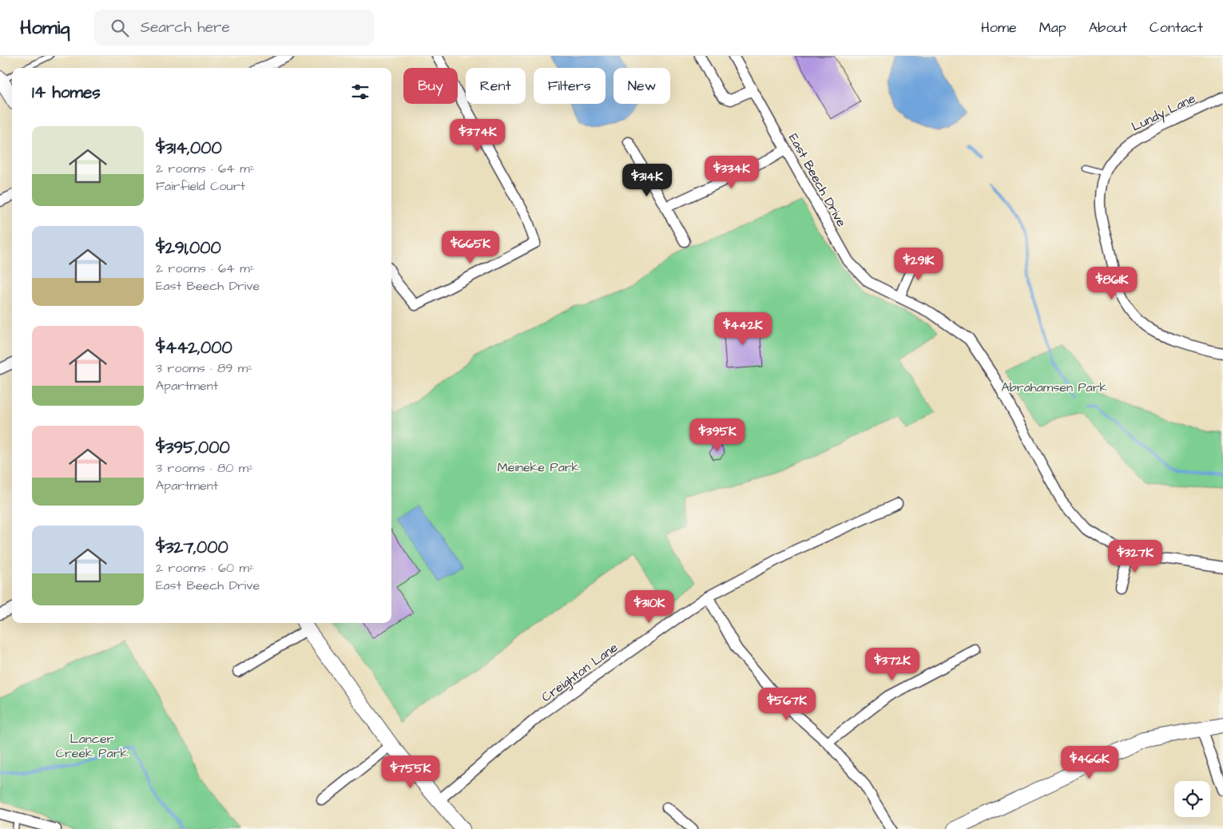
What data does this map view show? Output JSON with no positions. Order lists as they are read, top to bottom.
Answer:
{
  "streets": {
    "street": ["Lundy Lane", "East Beech Drive", "Creighton Lane"]
  },
  "parks": ["Abrahamsen Park", "Meineke Park", "Lancer Creek Park"],
  "page": {
    "header": "Homiq",
    "search": "Search here",
    "nav": [
      "Home",
      "Map",
      "About",
      "Contact"
    ],
    "chip": [
      "Buy",
      "Rent",
      "Filters",
      "New"
    ],
    "heading": "14 homes",
    "list": [
      {
        "name": "$314,000",
        "note": "2 rooms · 64 m² · Fairfield Court"
      },
      {
        "name": "$291,000",
        "note": "2 rooms · 64 m² · East Beech Drive"
      },
      {
        "name": "$442,000",
        "note": "3 rooms · 89 m² · Apartment"
      },
      {
        "name": "$395,000",
        "note": "3 rooms · 80 m² · Apartment"
      },
      {
        "name": "$327,000",
        "note": "2 rooms · 60 m² · East Beech Drive"
      }
    ],
    "price": [
      "$374K",
      "$334K",
      "$314K",
      "$665K",
      "$291K",
      "$861K",
      "$442K",
      "$395K",
      "$327K",
      "$310K",
      "$372K",
      "$567K",
      "$466K",
      "$755K"
    ]
  }
}
